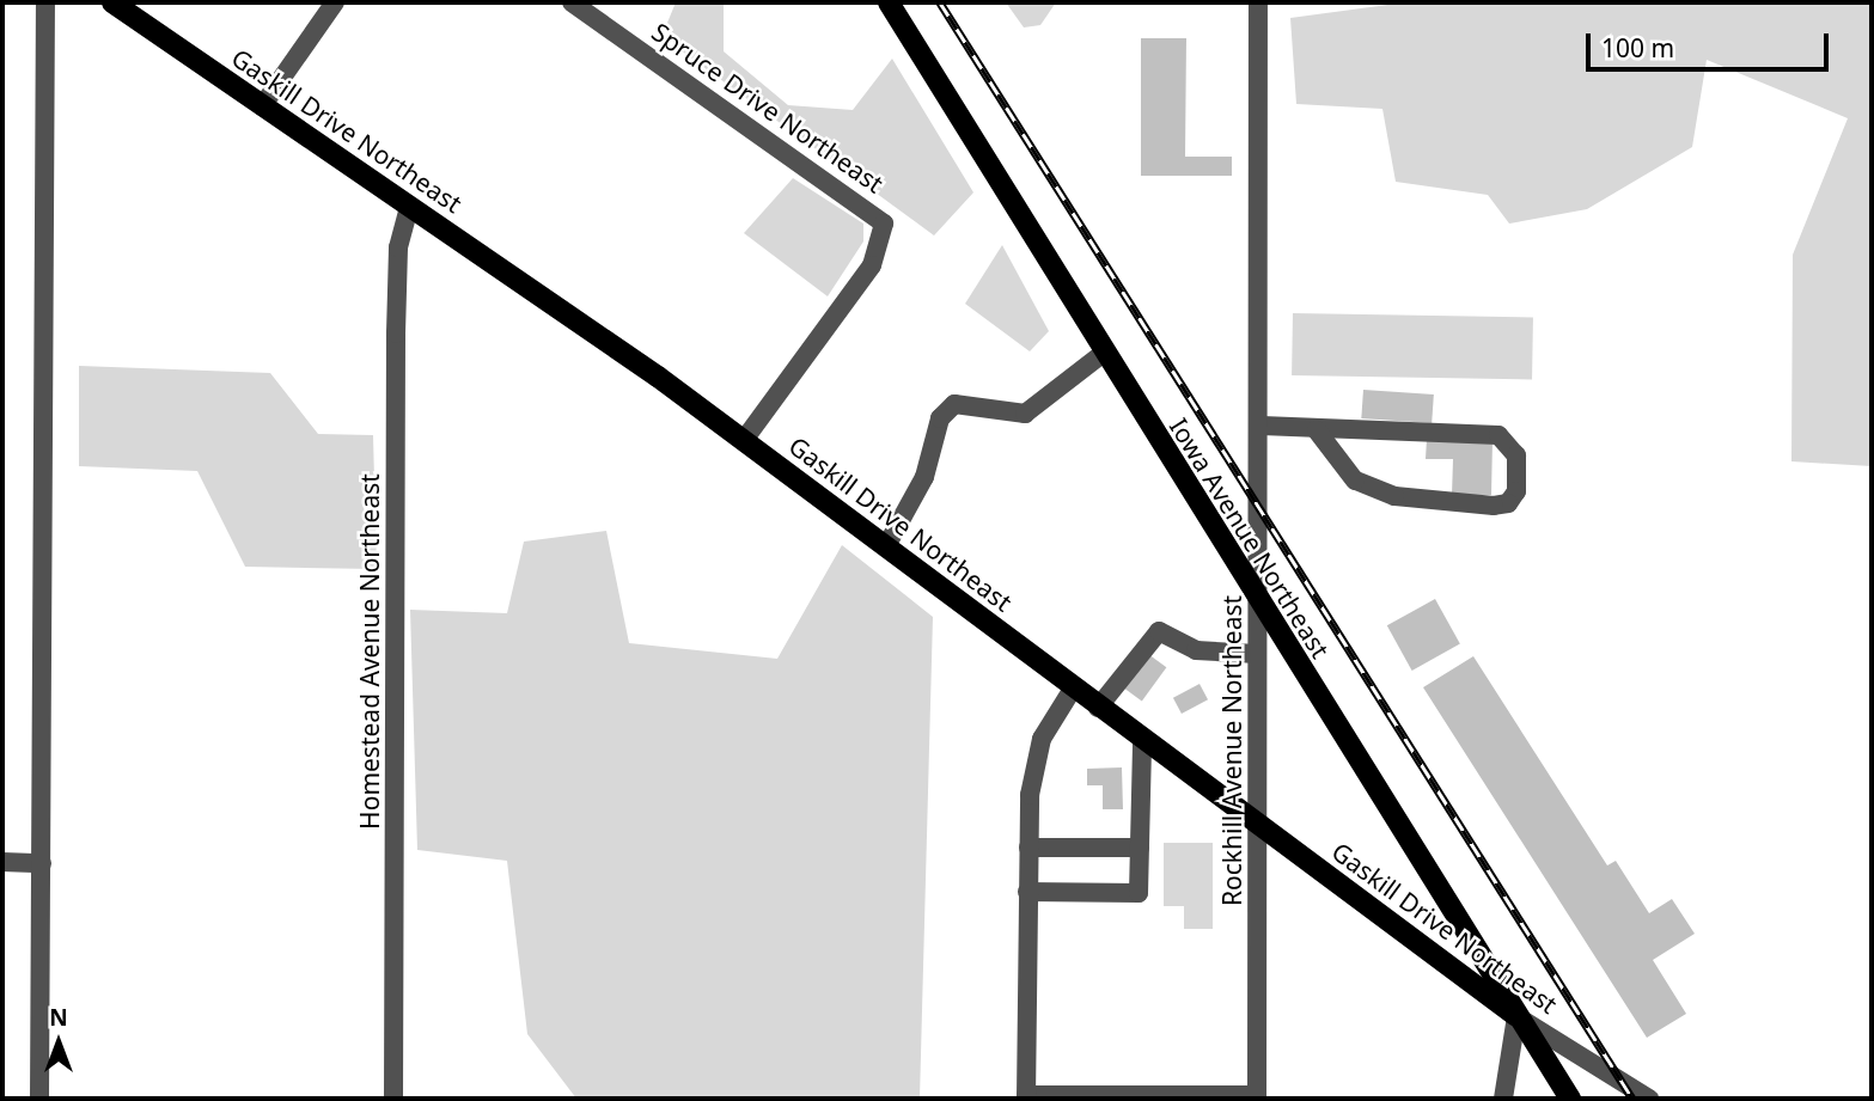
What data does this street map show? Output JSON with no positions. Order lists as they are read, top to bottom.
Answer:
{
  "streets": {
    "main road": ["Gaskill Drive Northeast", "Iowa Avenue Northeast"],
    "street": ["Spruce Drive Northeast", "Homestead Avenue Northeast", "Rockhill Avenue Northeast"]
  },
  "crossings": [
    ["Spruce Drive Northeast", "Gaskill Drive Northeast"],
    ["Gaskill Drive Northeast", "Iowa Avenue Northeast"],
    ["Gaskill Drive Northeast", "Homestead Avenue Northeast"],
    ["Gaskill Drive Northeast", "Rockhill Avenue Northeast"],
    ["Iowa Avenue Northeast", "Rockhill Avenue Northeast"]
  ],
  "scale_bar": "100 m",
  "north": "top"
}
